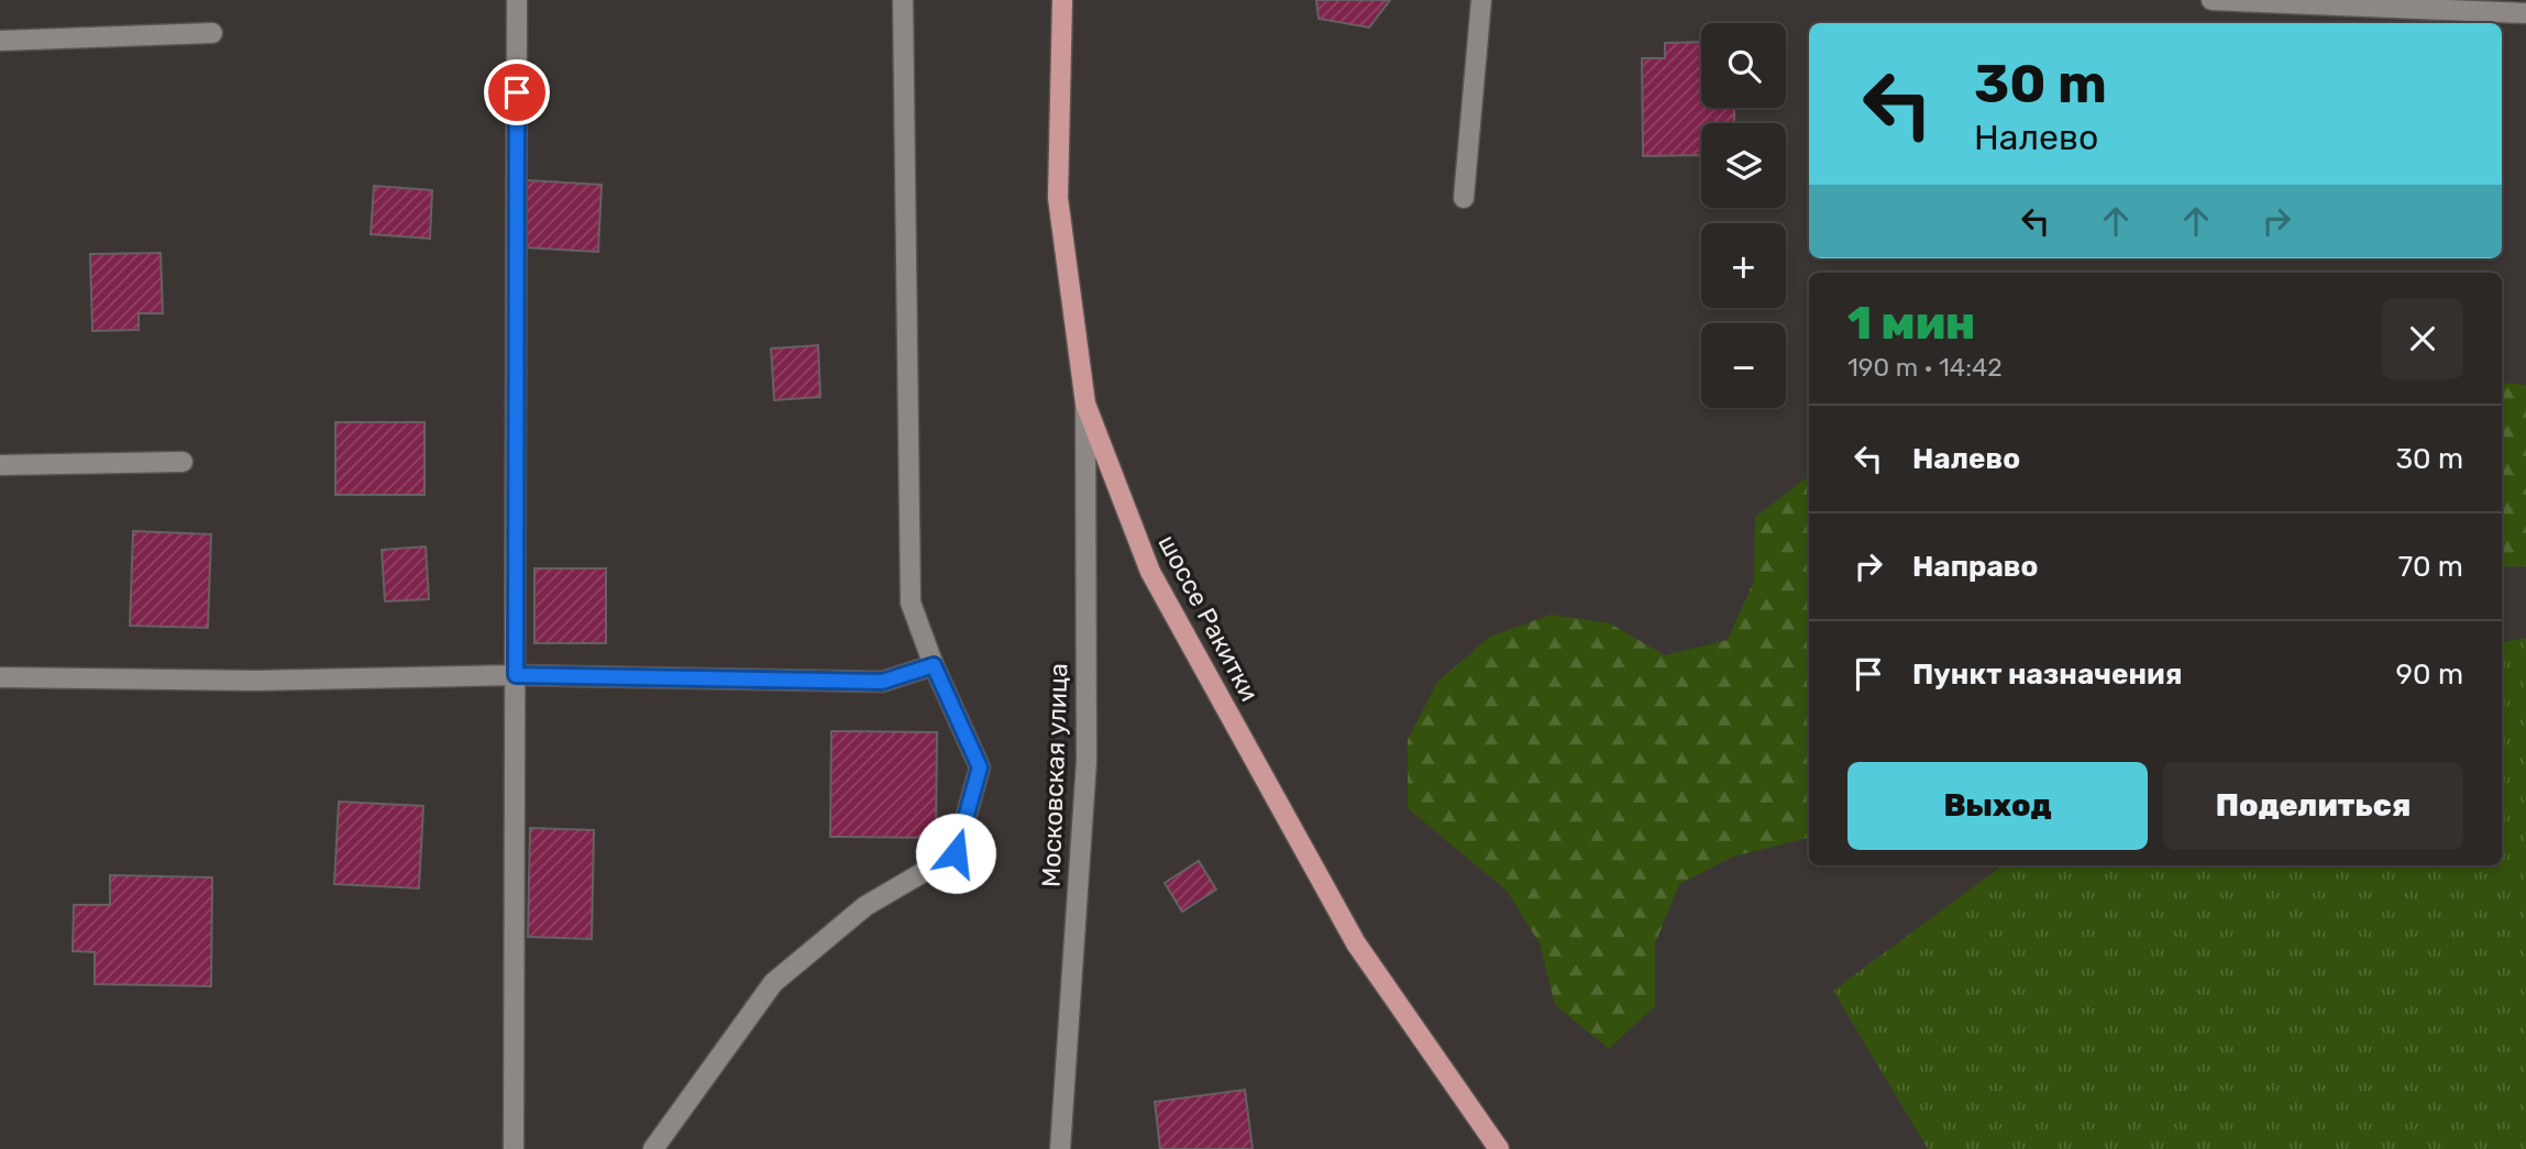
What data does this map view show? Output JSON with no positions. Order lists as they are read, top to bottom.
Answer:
{
  "streets": {
    "main road": ["шоссе Ракитки"],
    "street": ["Московская улица"]
  },
  "crossings": [
    ["шоссе Ракитки", "Московская улица"]
  ],
  "page": {
    "map_buttons": ["+", "−"],
    "turn": ["30 m", "Налево"],
    "heading": ["1 мин", "190 m · 14:42"],
    "list": [
      {
        "name": "Налево",
        "value": "30 m"
      },
      {
        "name": "Направо",
        "value": "70 m"
      },
      {
        "name": "Пункт назначения",
        "value": "90 m"
      }
    ],
    "buttons": ["Выход", "Поделиться"]
  }
}
